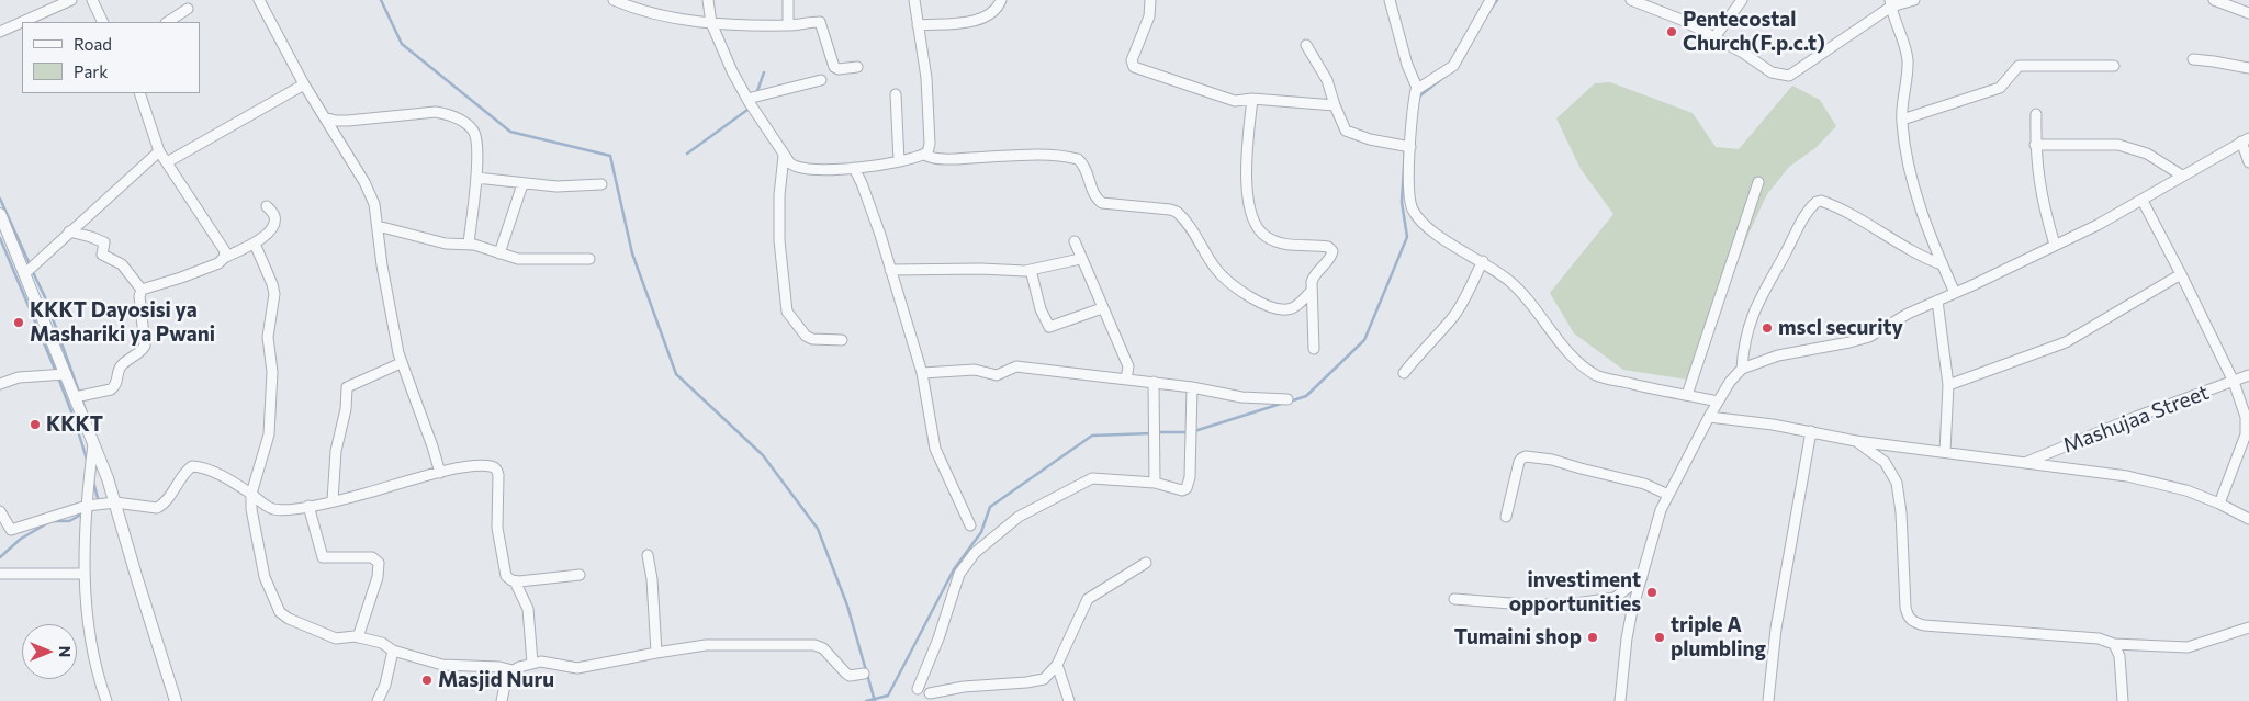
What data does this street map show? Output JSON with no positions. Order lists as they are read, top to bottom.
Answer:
{
  "streets": {
    "street": ["Mashujaa Street"]
  },
  "places": [
    "Pentecostal Church(F.p.c.t)",
    "KKKT Dayosisi ya Mashariki ya Pwani",
    "mscl security",
    "KKKT",
    "investiment opportunities",
    "Tumaini shop",
    "triple A plumbling",
    "Masjid Nuru"
  ],
  "legend": ["Road", "Park"],
  "north": "right"
}
